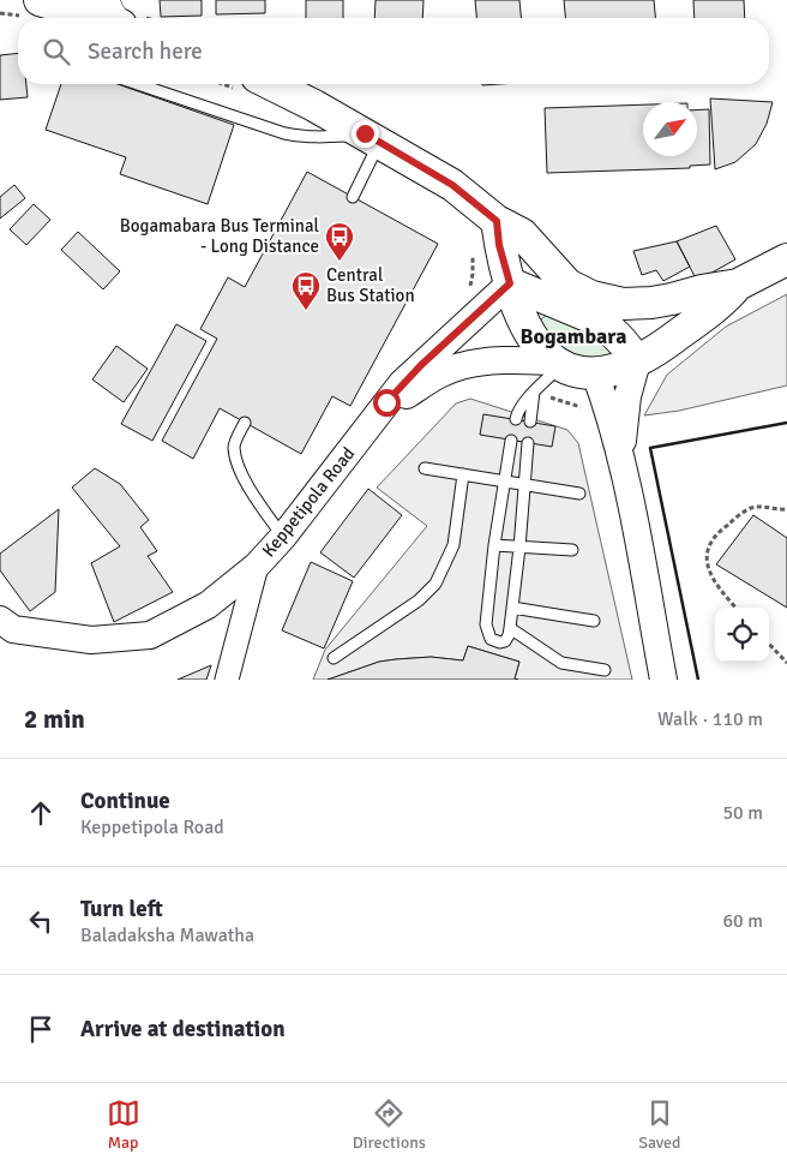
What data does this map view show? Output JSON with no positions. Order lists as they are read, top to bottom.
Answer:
{
  "streets": {
    "street": ["Keppetipola Road"]
  },
  "districts": ["Bogambara"],
  "places": {
    "bus stop": ["Bogamabara Bus Terminal - Long Distance", "Central Bus Station"]
  },
  "north": "top right",
  "page": {
    "search": "Search here",
    "heading": ["2 min", "Walk · 110 m"],
    "list": [
      ["Continue", "Keppetipola Road", "50 m"],
      ["Turn left", "Baladaksha Mawatha", "60 m"],
      "Arrive at destination"
    ],
    "nav": ["Map", "Directions", "Saved"]
  }
}
